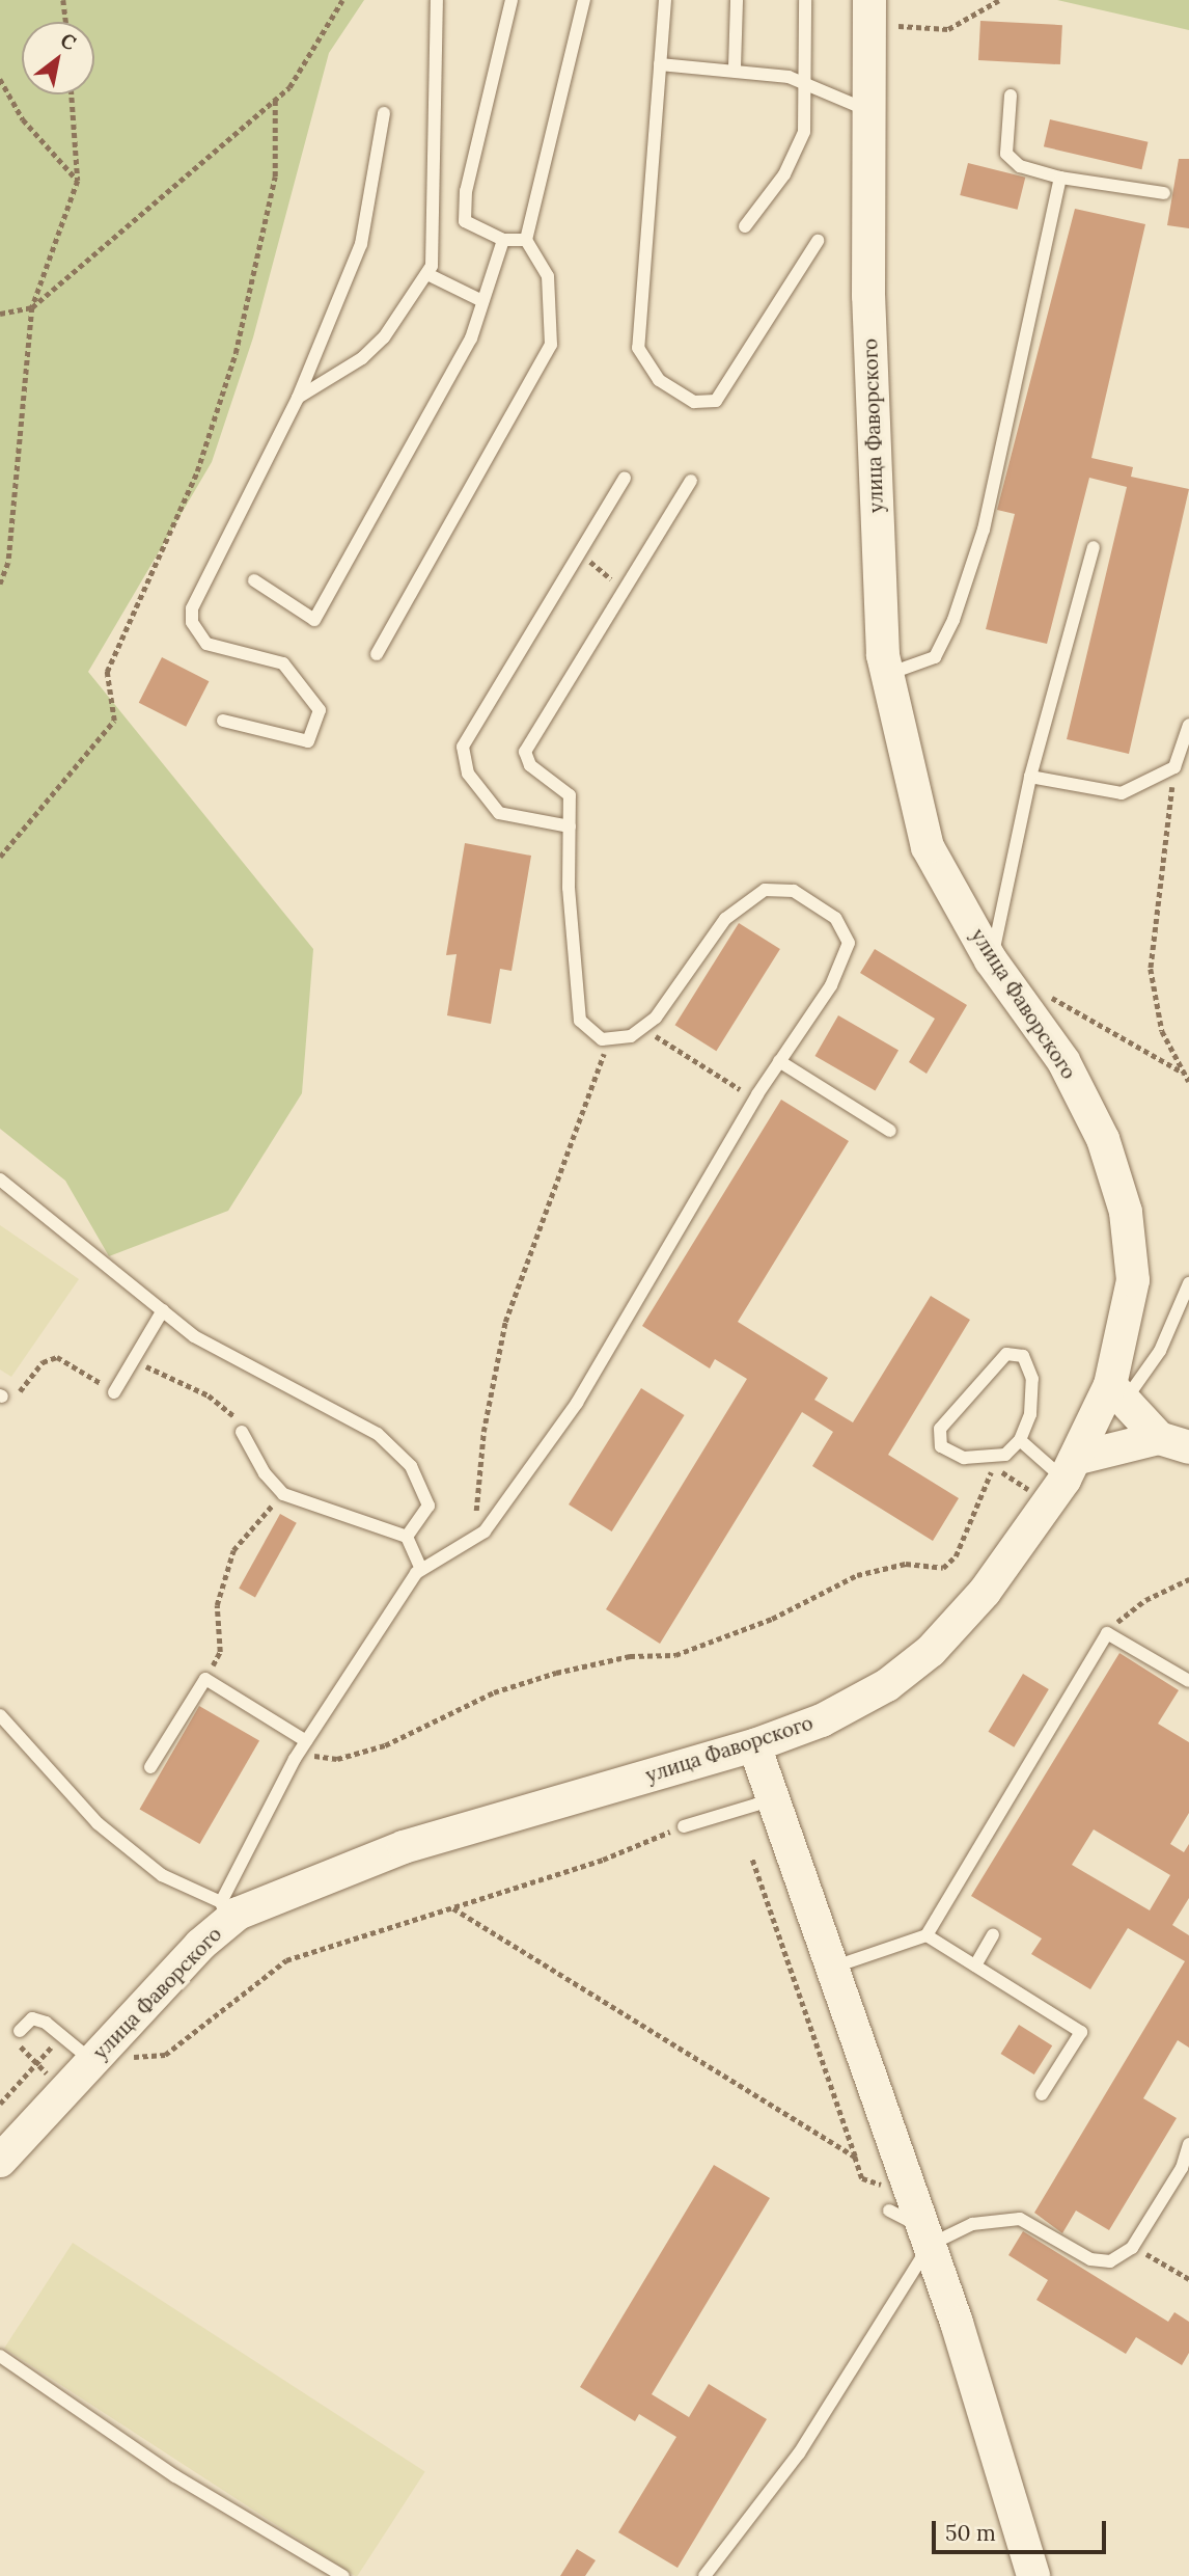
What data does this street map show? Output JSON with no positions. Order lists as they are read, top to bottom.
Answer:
{
  "streets": {
    "street": ["улица Фаворского"]
  },
  "scale_bar": "50 m",
  "north": "top right"
}
